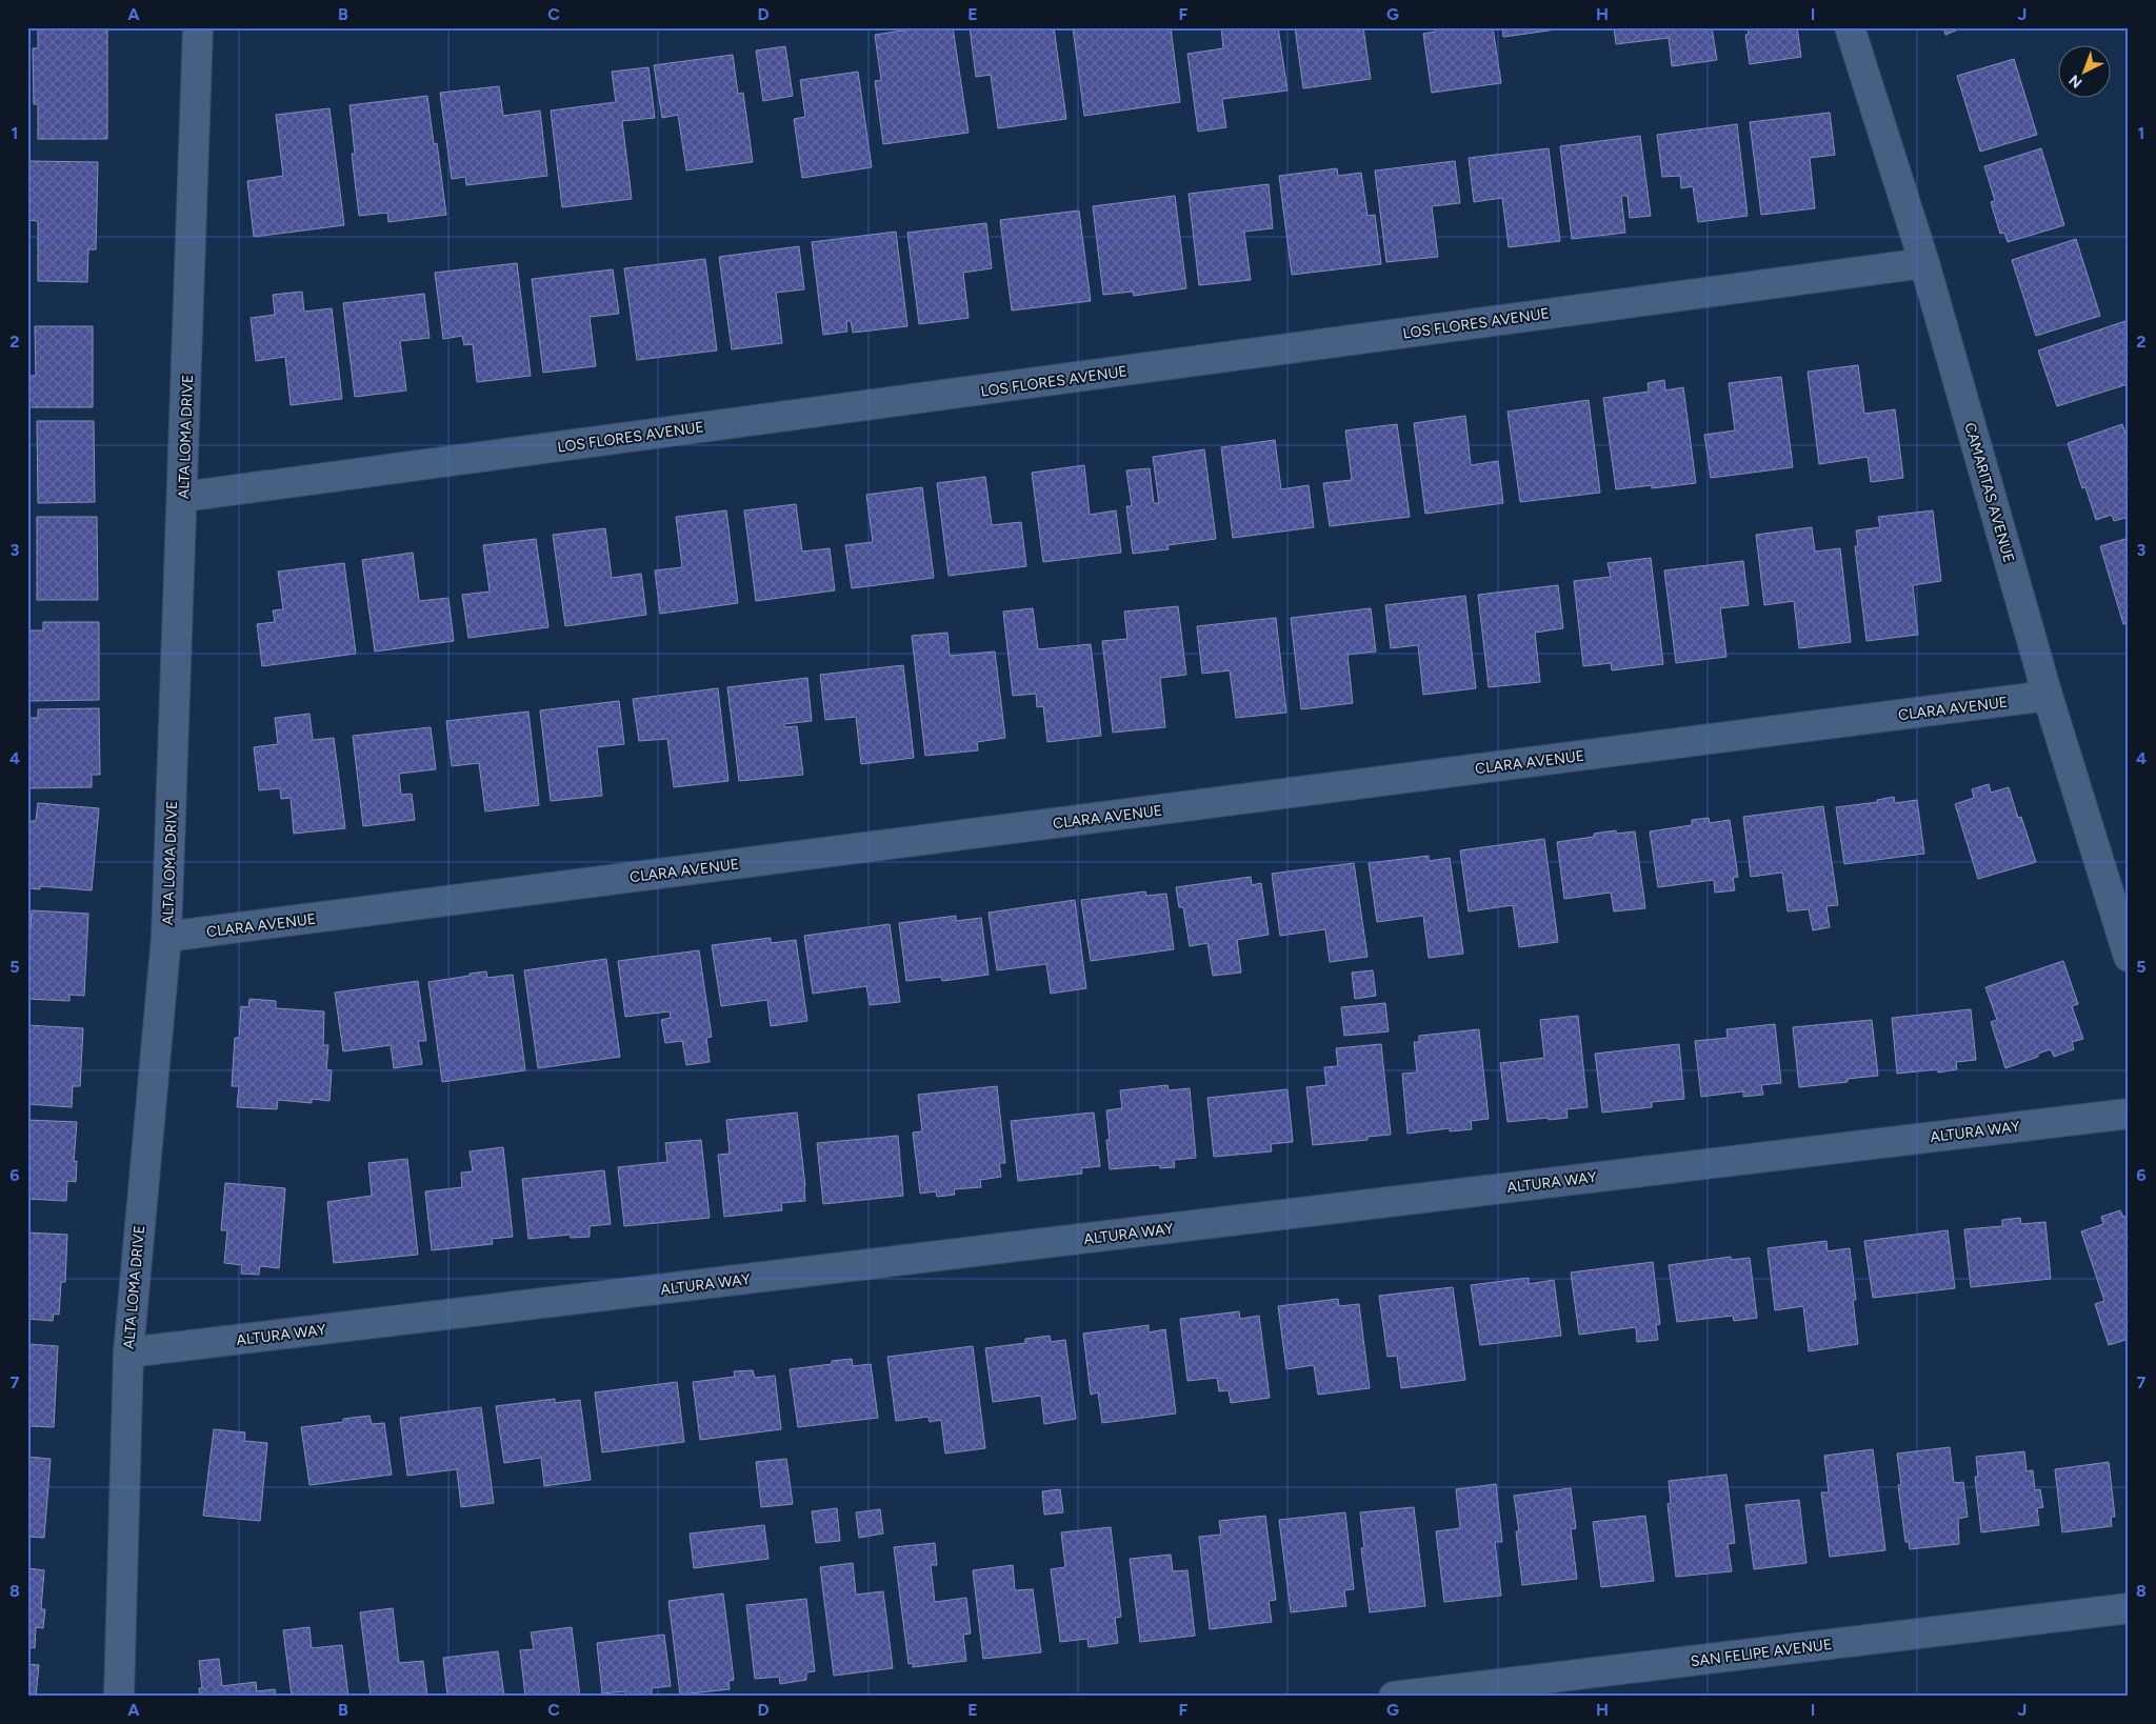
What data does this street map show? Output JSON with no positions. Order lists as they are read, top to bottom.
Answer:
{
  "streets": {
    "street": [
      "LOS FLORES AVENUE",
      "ALTA LOMA DRIVE",
      "CAMARITAS AVENUE",
      "CLARA AVENUE",
      "ALTURA WAY",
      "SAN FELIPE AVENUE"
    ]
  },
  "crossings": [
    ["LOS FLORES AVENUE", "ALTA LOMA DRIVE"],
    ["LOS FLORES AVENUE", "CAMARITAS AVENUE"],
    ["ALTA LOMA DRIVE", "CLARA AVENUE"],
    ["ALTA LOMA DRIVE", "ALTURA WAY"],
    ["CAMARITAS AVENUE", "CLARA AVENUE"]
  ],
  "north": "bottom left",
  "grid": {
    "columns": [
      "A",
      "B",
      "C",
      "D",
      "E",
      "F",
      "G",
      "H",
      "I",
      "J"
    ],
    "rows": [
      "1",
      "2",
      "3",
      "4",
      "5",
      "6",
      "7",
      "8"
    ]
  }
}
